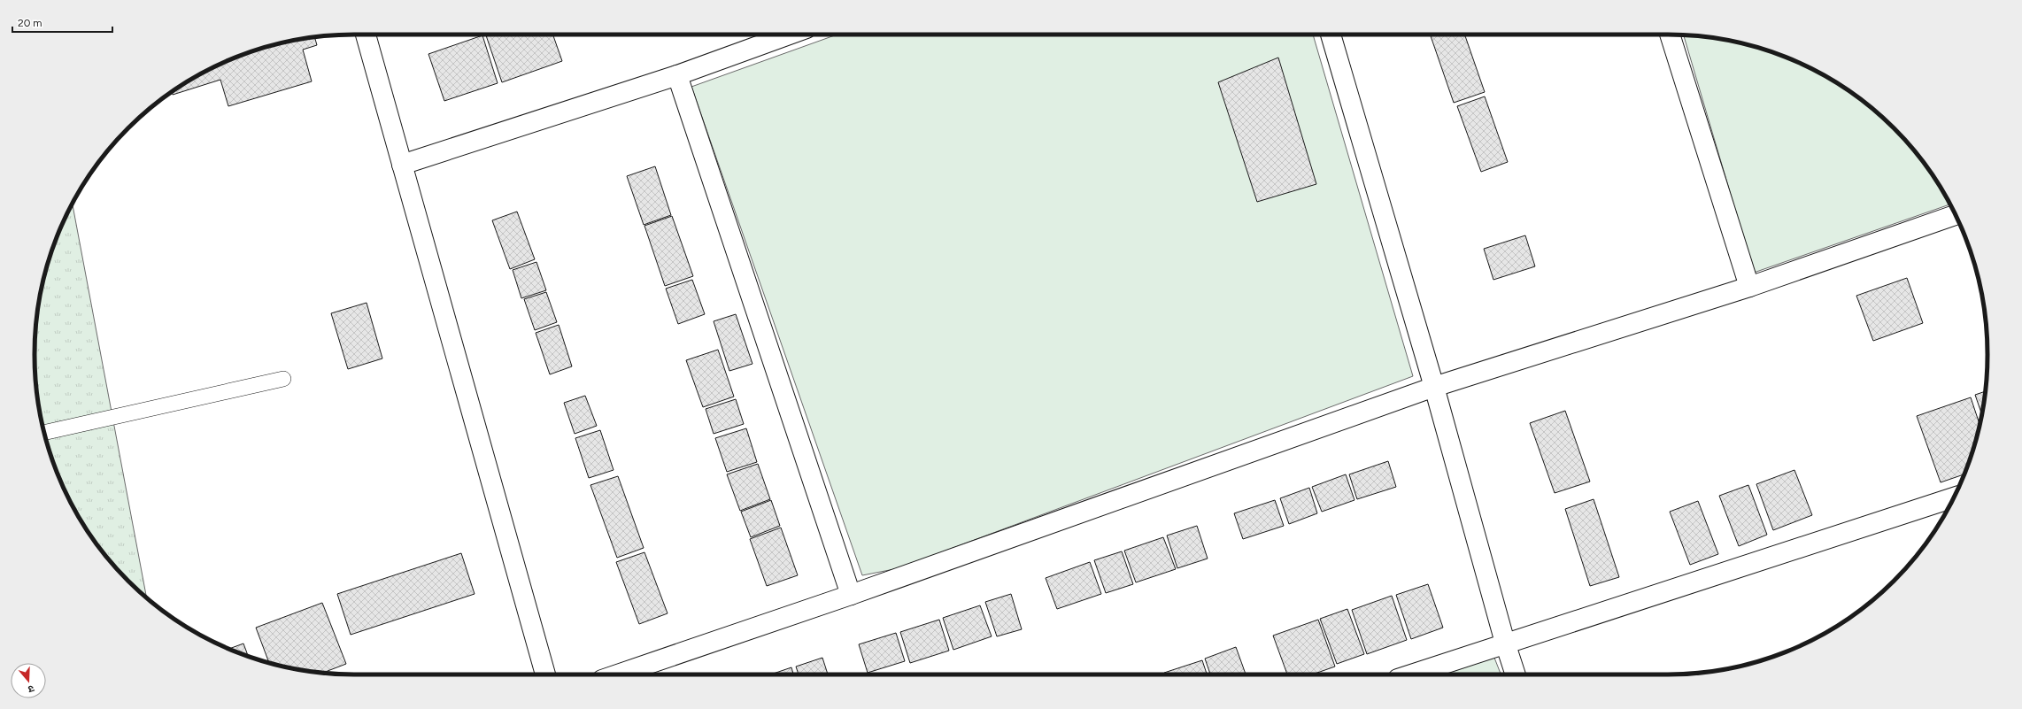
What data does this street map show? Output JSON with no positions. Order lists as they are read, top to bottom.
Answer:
{
  "scale_bar": "20 m",
  "north": "bottom"
}
